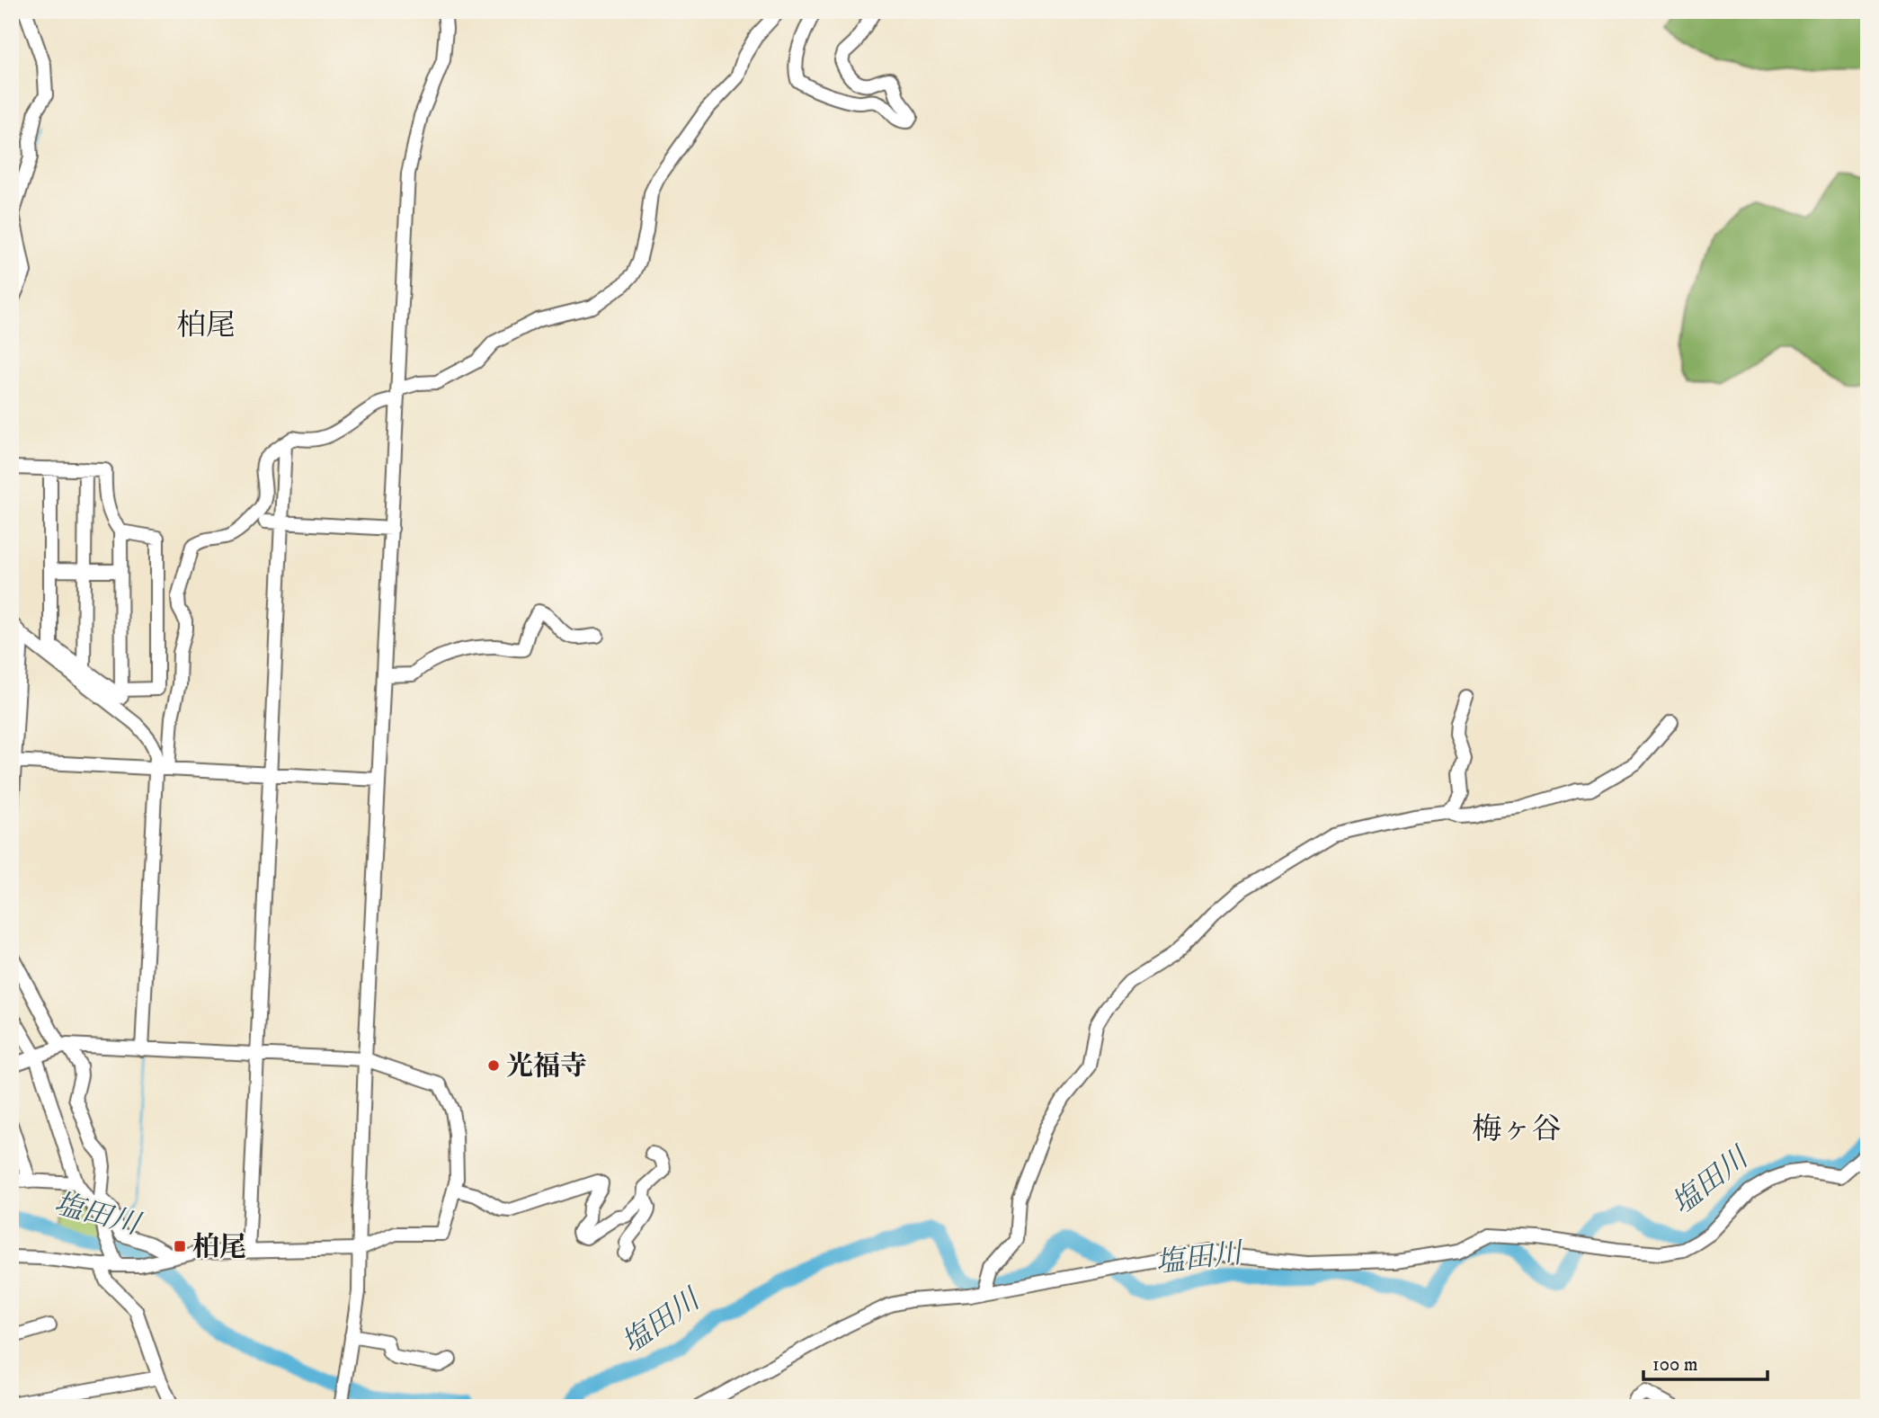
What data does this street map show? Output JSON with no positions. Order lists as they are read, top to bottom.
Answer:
{
  "districts": ["柏尾", "梅ヶ谷"],
  "water": ["塩田川"],
  "places": {
    "other": ["光福寺"],
    "transit": ["柏尾"]
  },
  "scale_bar": "100 m"
}
